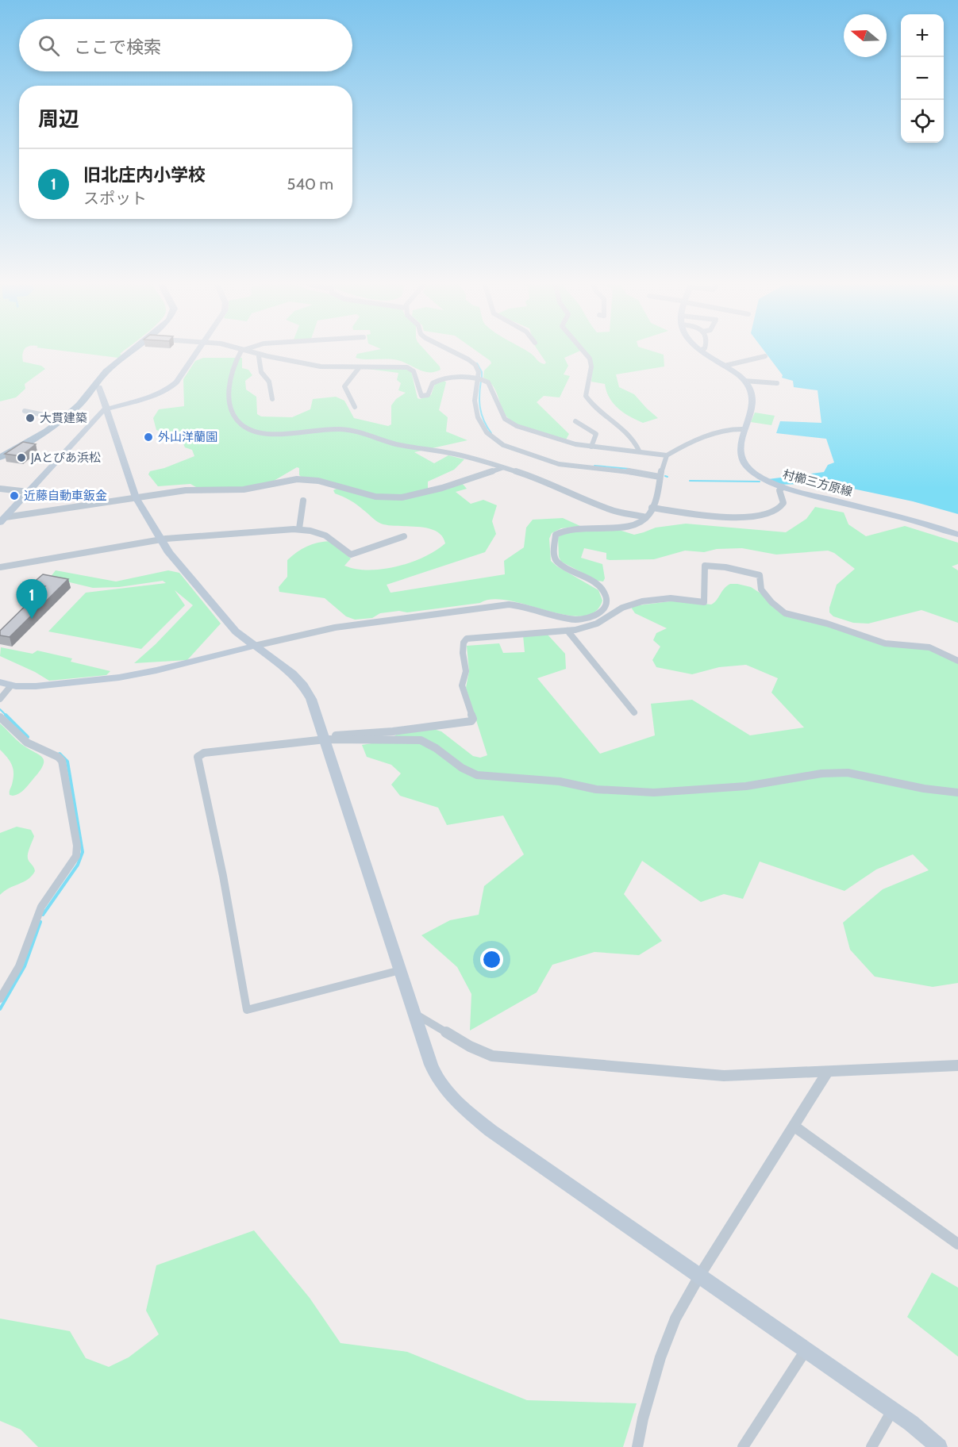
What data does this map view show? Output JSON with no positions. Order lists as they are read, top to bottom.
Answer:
{
  "streets": {
    "street": ["村櫛三方原線"]
  },
  "places": [
    "大貫建築",
    "外山洋蘭園",
    "JAとぴあ浜松",
    "近藤自動車鈑金"
  ],
  "north": "left",
  "page": {
    "map_buttons": ["+", "−"],
    "search": "ここで検索",
    "heading": "周辺",
    "list": [
      {
        "mark": "1",
        "name": "旧北庄内小学校",
        "note": "スポット",
        "value": "540 m"
      }
    ],
    "pins": "1"
  }
}
